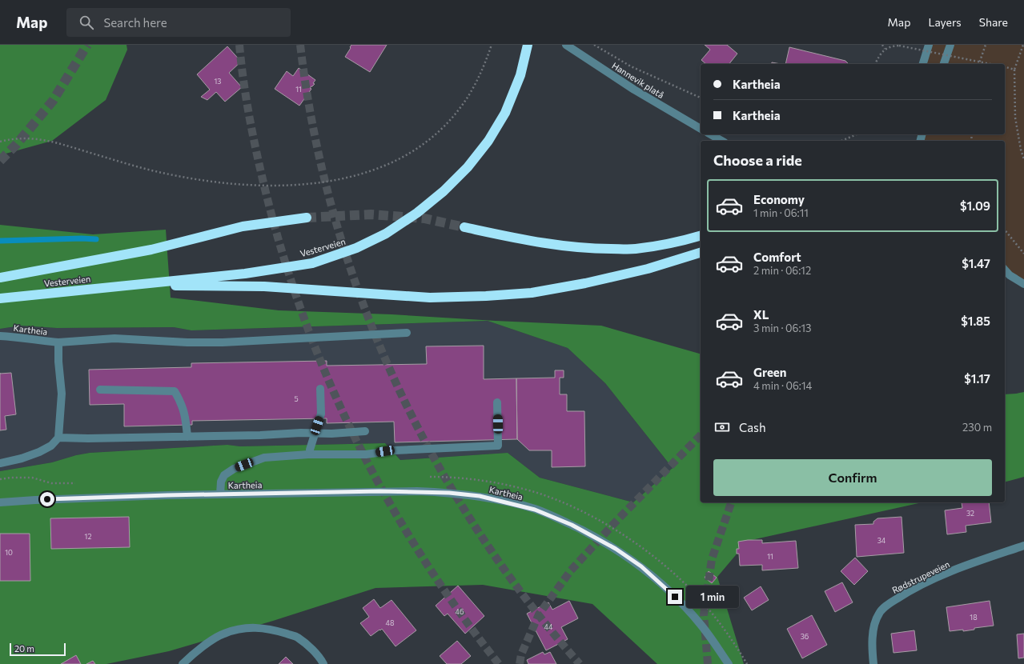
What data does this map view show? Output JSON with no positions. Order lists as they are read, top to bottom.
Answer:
{
  "streets": {
    "highway": ["Vesterveien"],
    "street": ["Hannevik platå", "Kartheia", "Rødstrupeveien"]
  },
  "house_numbers": [
    "13",
    "11",
    "5",
    "32",
    "12",
    "34",
    "10",
    "11",
    "46",
    "18",
    "48",
    "44",
    "36"
  ],
  "scale_bar": "20 m",
  "page": {
    "header": "Map",
    "search": "Search here",
    "nav": ["Map", "Layers", "Share"],
    "banner": ["Kartheia", "Kartheia"],
    "heading": "Choose a ride",
    "list": [
      {
        "name": "Economy",
        "note": "1 min · 06:11",
        "value": "$1.09"
      },
      {
        "name": "Comfort",
        "note": "2 min · 06:12",
        "value": "$1.47"
      },
      {
        "name": "XL",
        "note": "3 min · 06:13",
        "value": "$1.85"
      },
      {
        "name": "Green",
        "note": "4 min · 06:14",
        "value": "$1.17"
      }
    ],
    "pay": ["Cash", "230 m"],
    "buttons": "Confirm",
    "bubble": "1 min",
    "scale": "20 m"
  }
}
